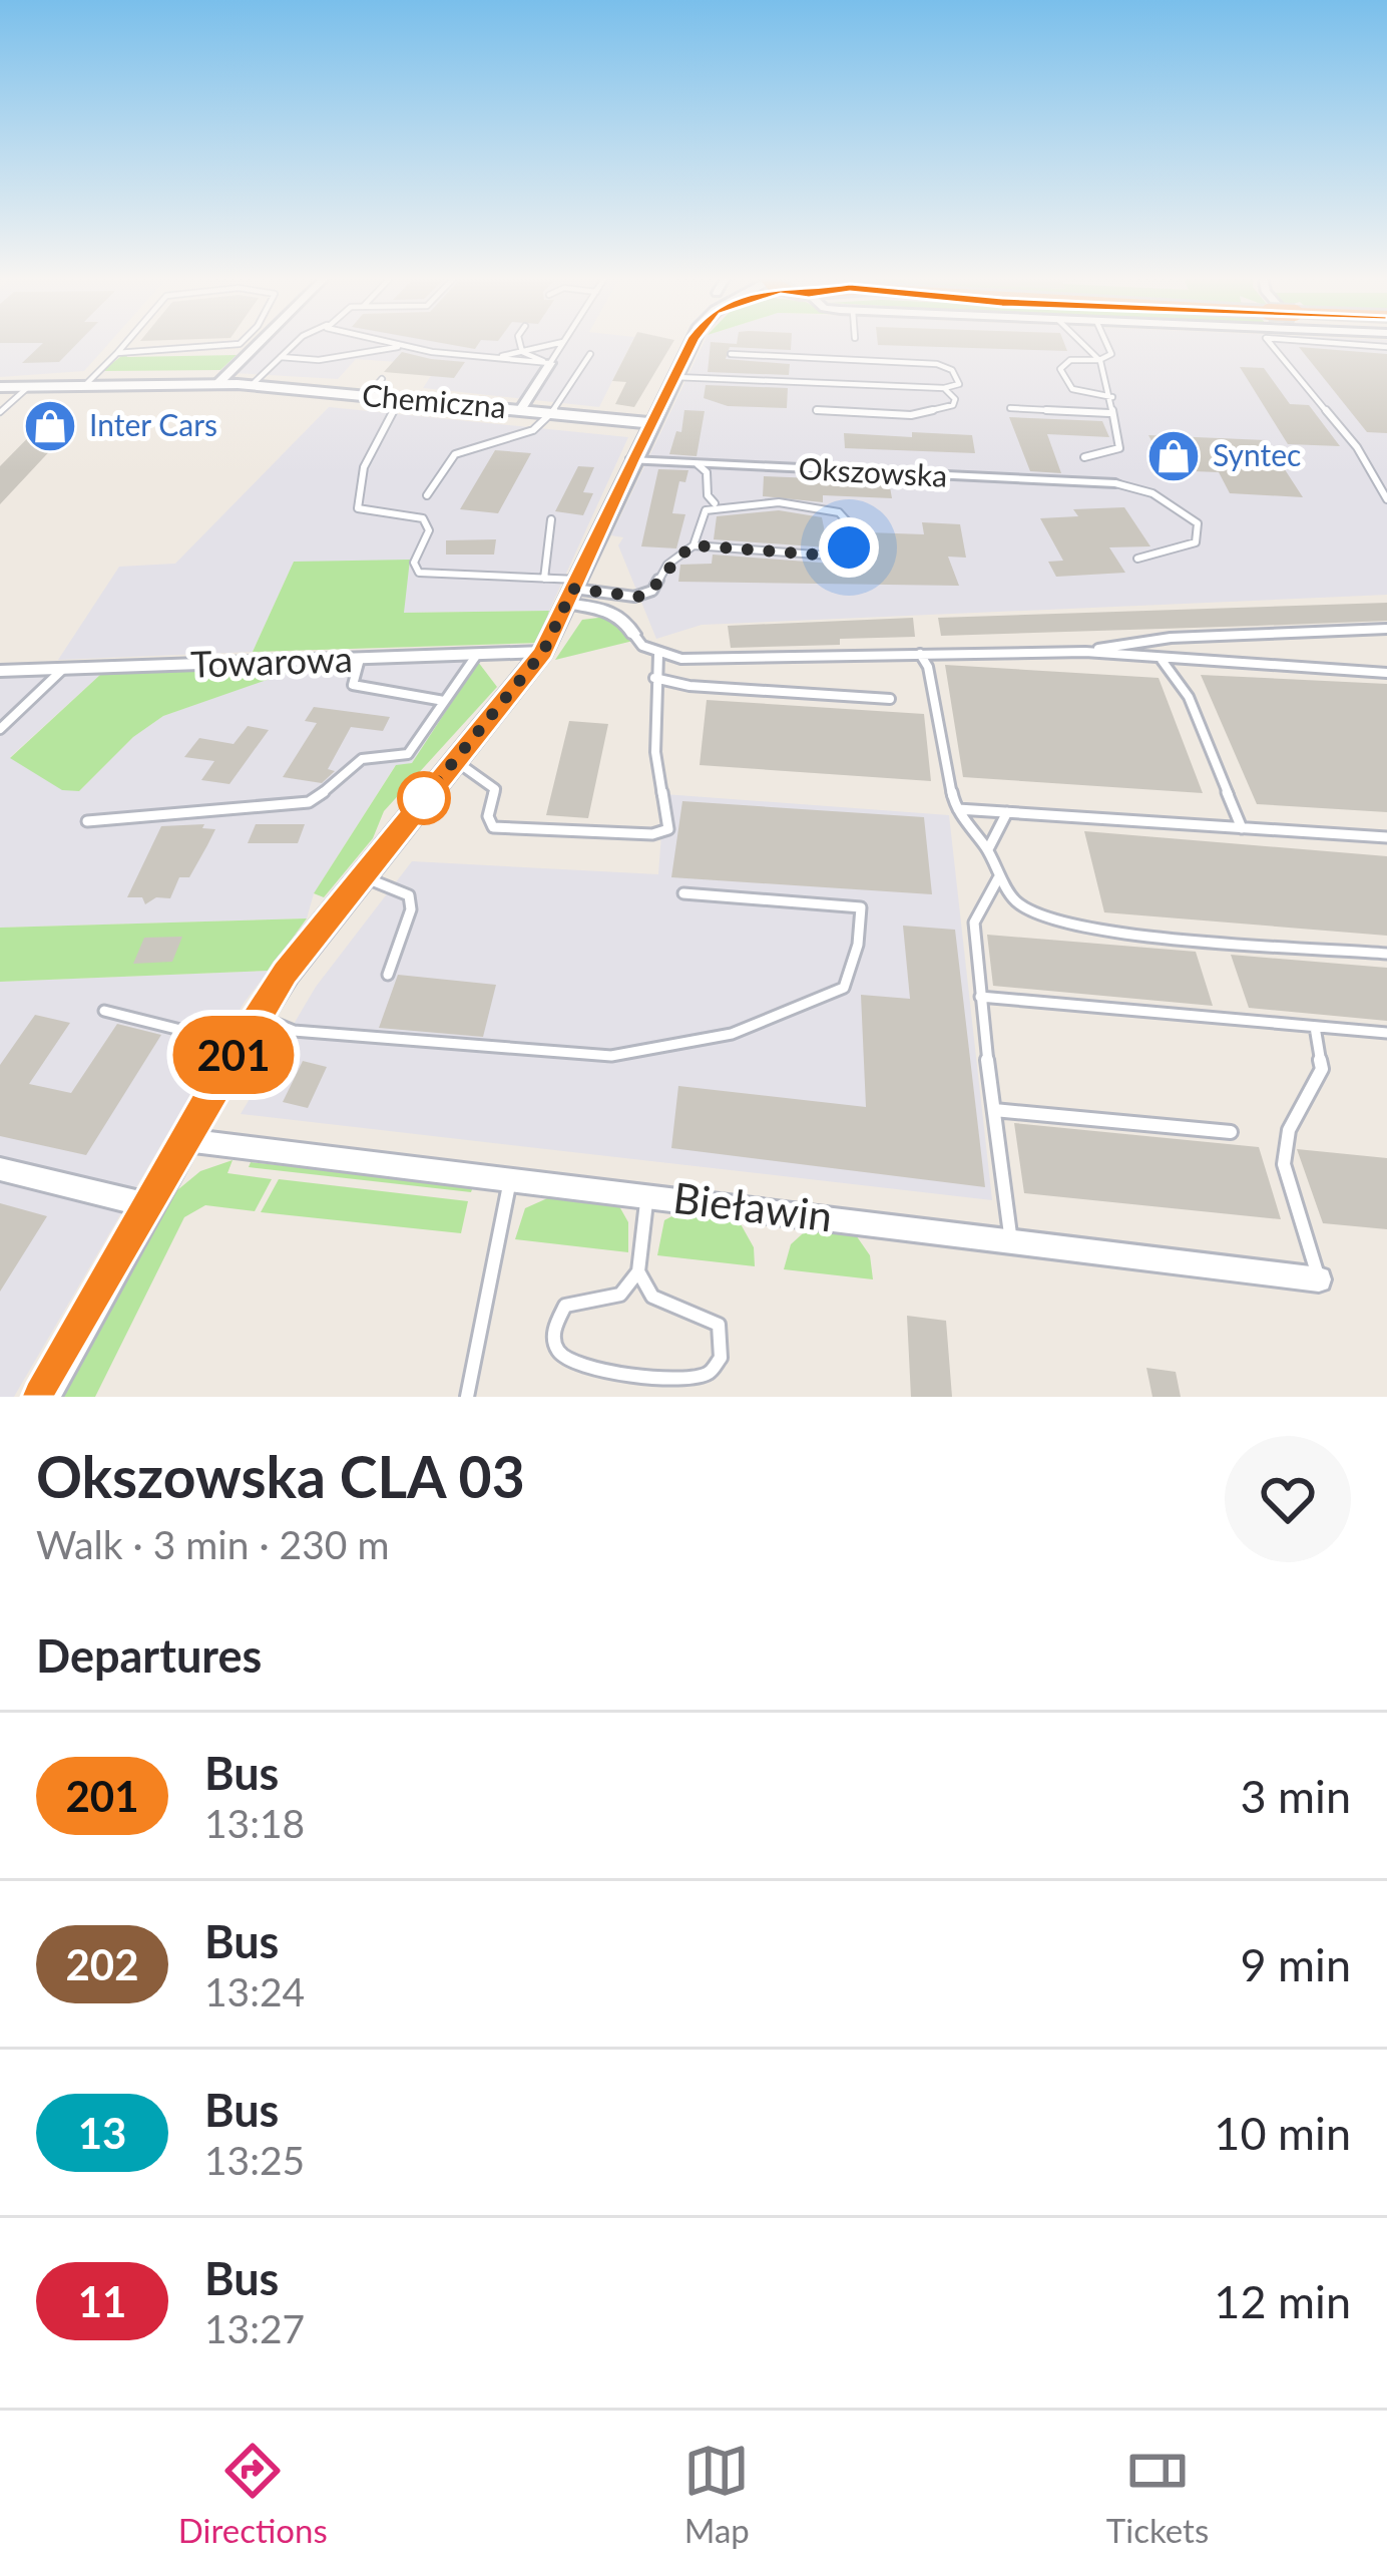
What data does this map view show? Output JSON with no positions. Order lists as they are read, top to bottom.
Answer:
{
  "streets": {
    "main road": ["Chemiczna"],
    "street": ["Okszowska", "Towarowa", "Bieławin"]
  },
  "places": {
    "shop": ["Inter Cars", "Syntec"]
  },
  "lines": ["bus line 201"],
  "page": {
    "on_map": "201",
    "heading": [
      ["Okszowska CLA 03", "Walk · 3 min · 230 m"],
      "Departures"
    ],
    "list": [
      {
        "mark": "201",
        "name": "Bus",
        "note": "13:18",
        "value": "3 min"
      },
      {
        "mark": "202",
        "name": "Bus",
        "note": "13:24",
        "value": "9 min"
      },
      {
        "mark": "13",
        "name": "Bus",
        "note": "13:25",
        "value": "10 min"
      },
      {
        "mark": "11",
        "name": "Bus",
        "note": "13:27",
        "value": "12 min"
      }
    ],
    "tabs": ["Directions", "Map", "Tickets"]
  }
}
